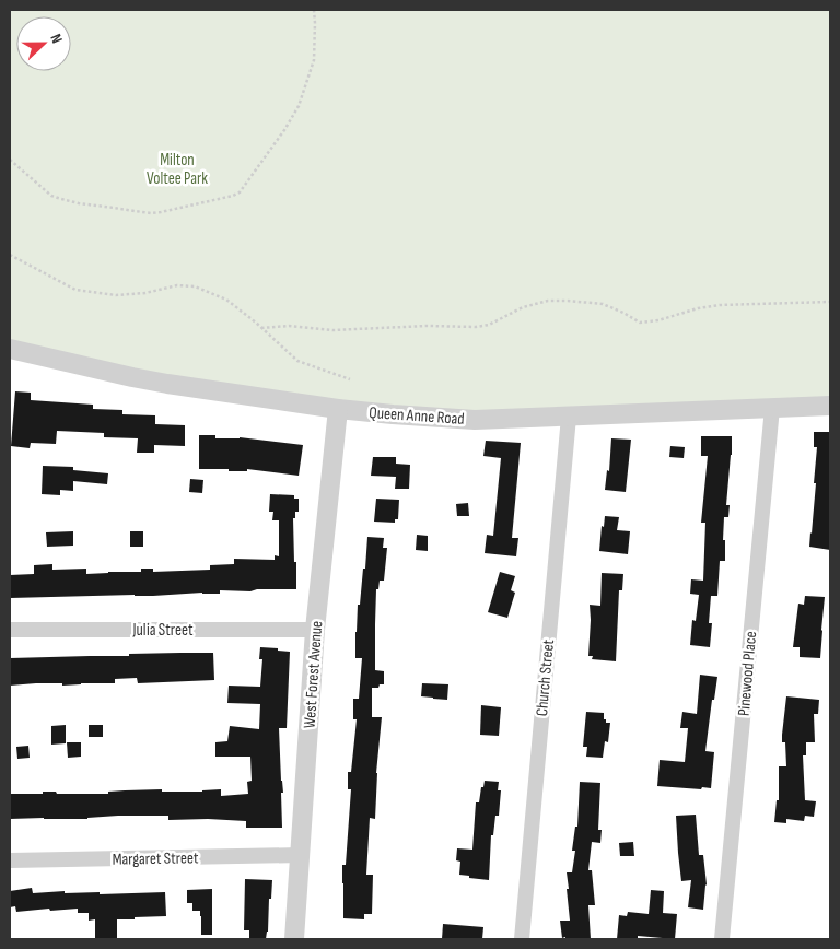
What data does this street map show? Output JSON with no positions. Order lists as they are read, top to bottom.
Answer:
{
  "streets": {
    "street": [
      "Queen Anne Road",
      "Julia Street",
      "Pinewood Place",
      "West Forest Avenue",
      "Church Street",
      "Margaret Street"
    ]
  },
  "crossings": [
    ["Queen Anne Road", "Pinewood Place"],
    ["Queen Anne Road", "West Forest Avenue"],
    ["Queen Anne Road", "Church Street"],
    ["Julia Street", "West Forest Avenue"],
    ["West Forest Avenue", "Margaret Street"]
  ],
  "parks": ["Milton Voltee Park"],
  "north": "right"
}
